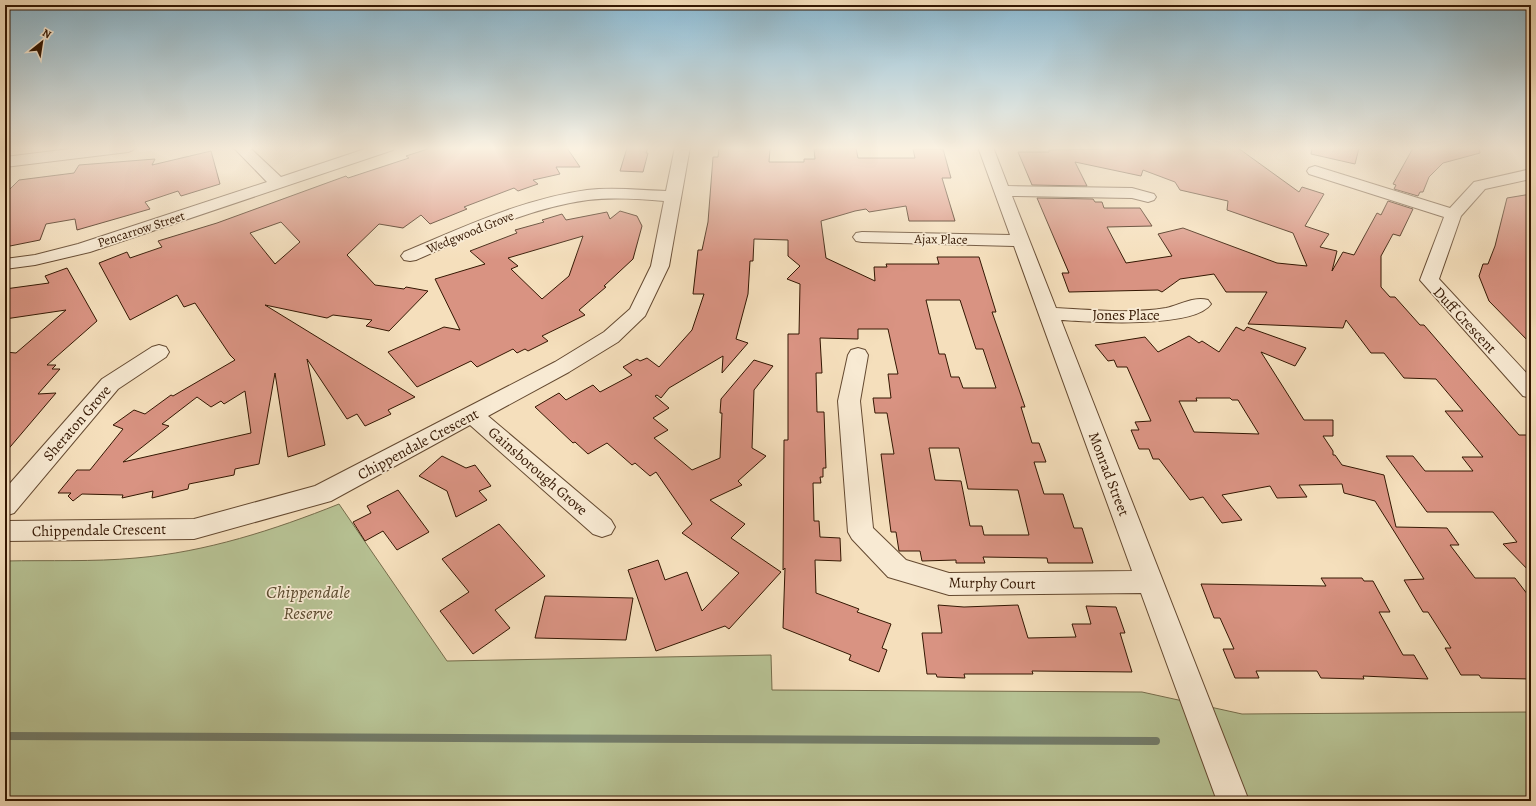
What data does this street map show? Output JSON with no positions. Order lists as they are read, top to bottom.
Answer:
{
  "streets": {
    "street": [
      "Pencarrow Street",
      "Wedgwood Grove",
      "Ajax Place",
      "Jones Place",
      "Duff Crescent",
      "Sheraton Grove",
      "Chippendale Crescent",
      "Gainsborough Grove",
      "Monrad Street",
      "Murphy Court"
    ]
  },
  "crossings": [
    ["Wedgwood Grove", "Chippendale Crescent"],
    ["Ajax Place", "Monrad Street"],
    ["Jones Place", "Monrad Street"],
    ["Chippendale Crescent", "Gainsborough Grove"],
    ["Monrad Street", "Murphy Court"]
  ],
  "parks": ["Chippendale Reserve"],
  "north": "top right"
}
